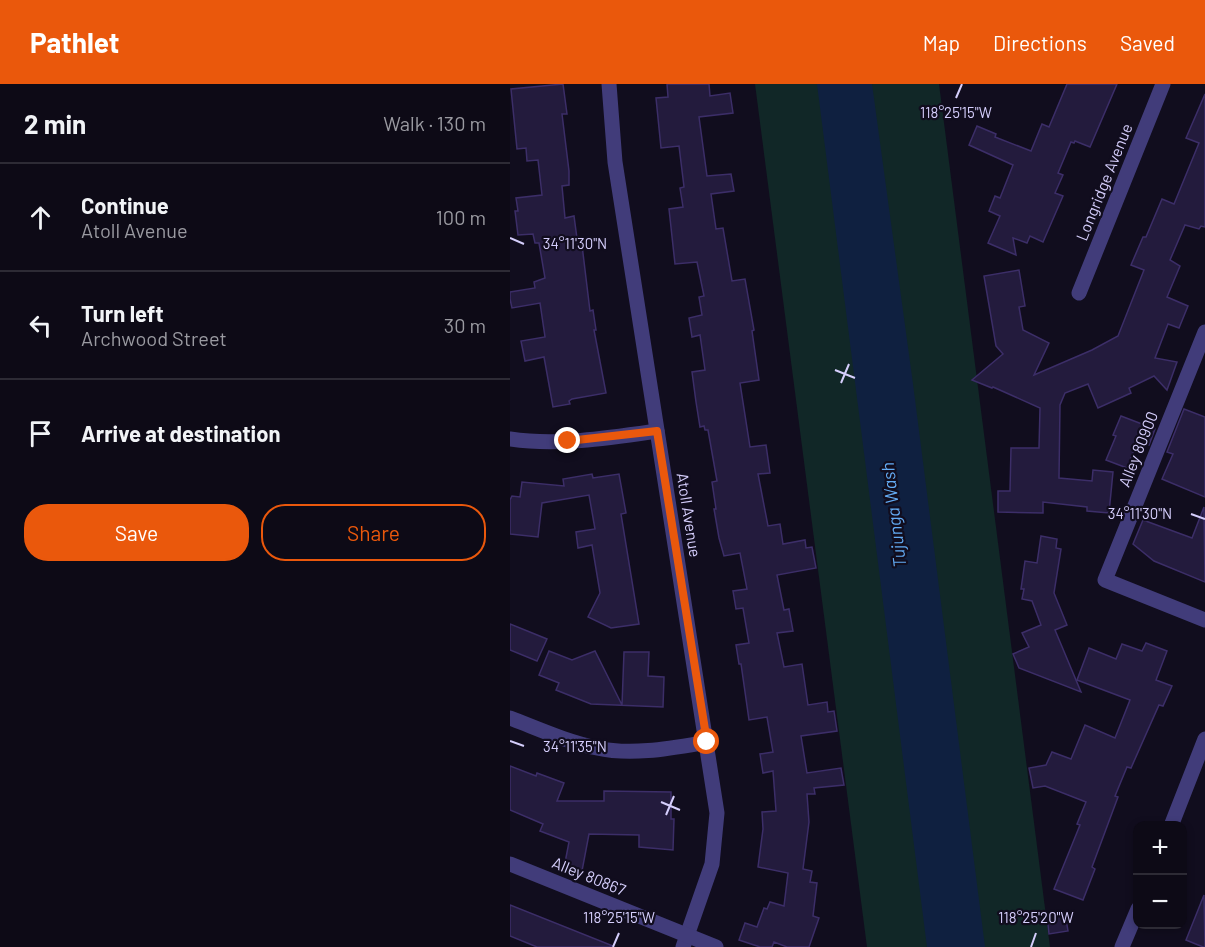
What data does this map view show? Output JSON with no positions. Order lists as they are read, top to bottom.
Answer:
{
  "streets": {
    "street": [
      "Longridge Avenue",
      "Alley 80900",
      "Atoll Avenue",
      "Alley 80867"
    ]
  },
  "crossings": [
    ["Atoll Avenue", "Alley 80867"]
  ],
  "water": ["Tujunga Wash"],
  "page": {
    "header": "Pathlet",
    "nav": ["Map", "Directions", "Saved"],
    "heading": ["2 min", "Walk · 130 m"],
    "list": [
      ["Continue", "Atoll Avenue", "100 m"],
      ["Turn left", "Archwood Street", "30 m"],
      "Arrive at destination"
    ],
    "buttons": ["Save", "Share"],
    "map_buttons": ["+", "−"]
  },
  "coordinates": [
    "118°25'15\"W",
    "34°11'30\"N",
    "34°11'35\"N",
    "118°25'20\"W"
  ]
}
